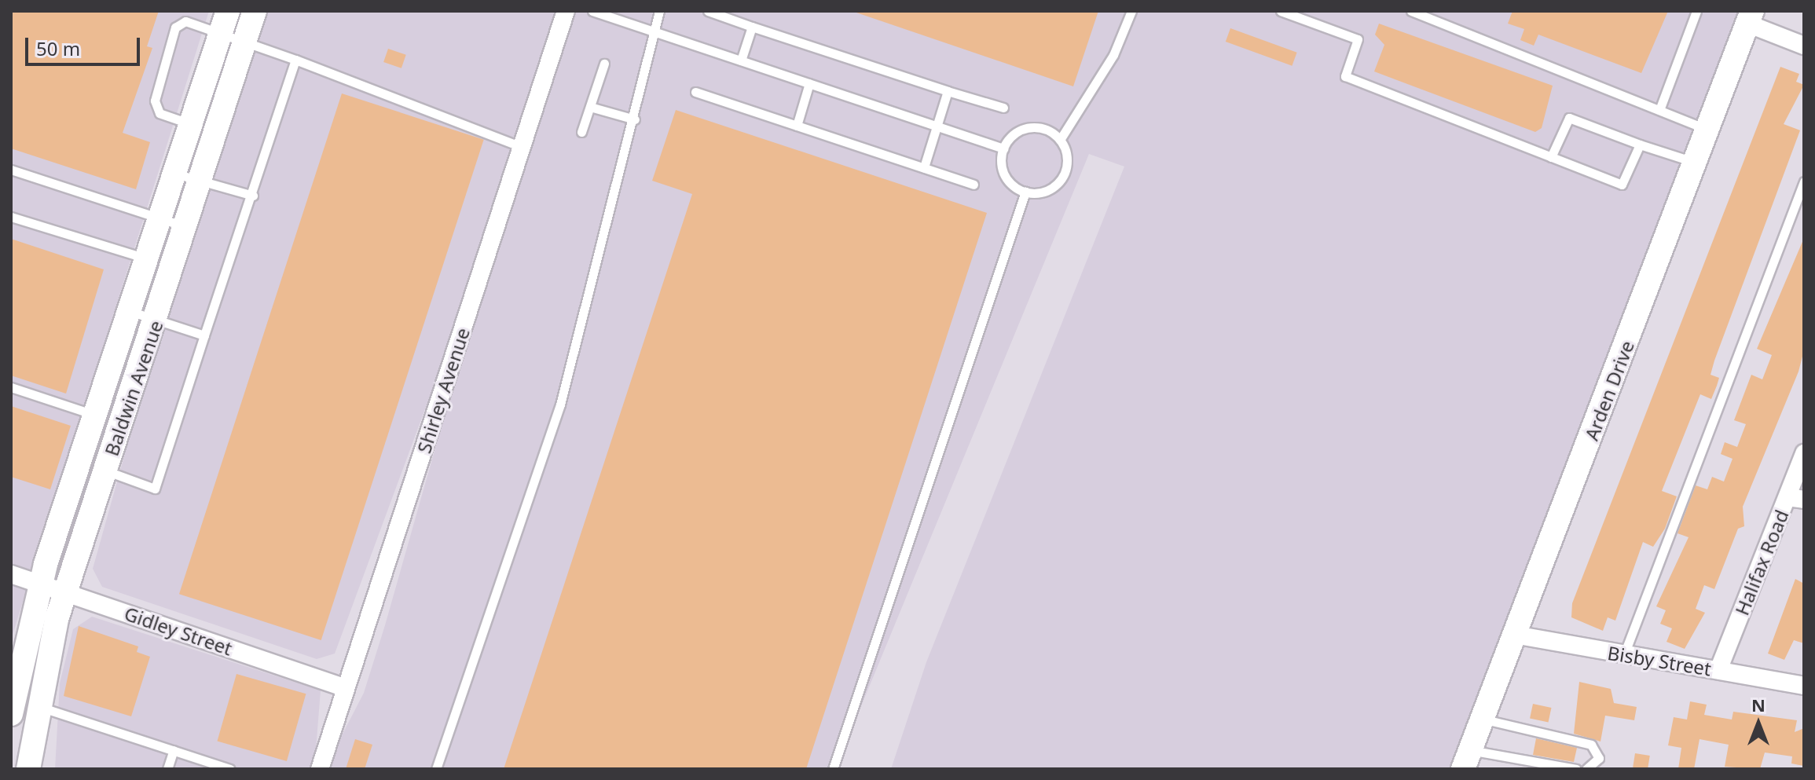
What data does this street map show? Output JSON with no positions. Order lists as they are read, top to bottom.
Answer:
{
  "streets": {
    "main road": ["Baldwin Avenue", "Arden Drive"],
    "street": [
      "Shirley Avenue",
      "Halifax Road",
      "Gidley Street",
      "Bisby Street"
    ]
  },
  "crossings": [
    ["Baldwin Avenue", "Gidley Street"],
    ["Shirley Avenue", "Gidley Street"],
    ["Arden Drive", "Bisby Street"],
    ["Halifax Road", "Bisby Street"]
  ],
  "scale_bar": "50 m",
  "north": "top"
}
